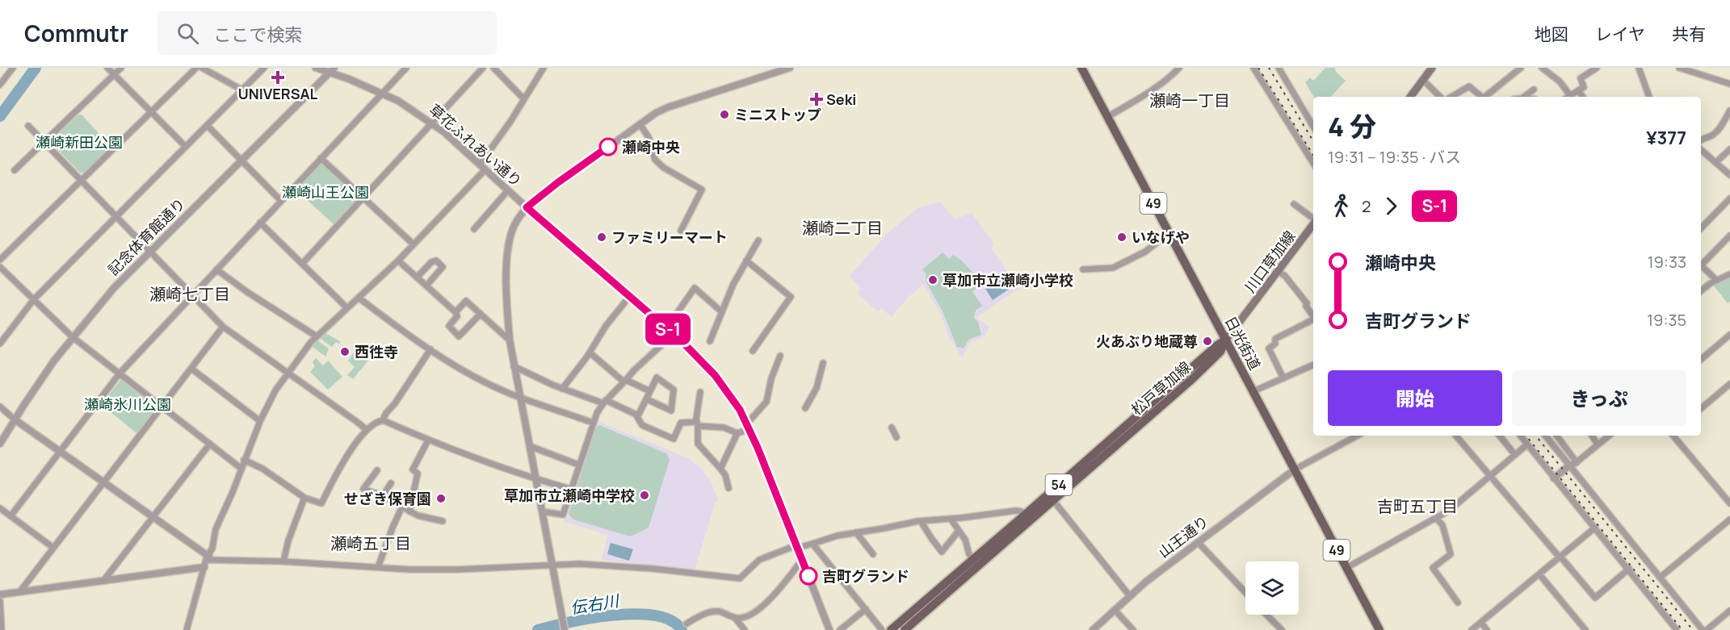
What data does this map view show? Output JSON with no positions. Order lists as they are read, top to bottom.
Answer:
{
  "streets": {
    "main road": [
      "49",
      "川口草加線",
      "日光街道",
      "松戸草加線",
      "54"
    ],
    "street": ["草花ふれあい通り", "記念体育館通り", "山王通り"]
  },
  "crossings": [
    ["草花ふれあい通り", "記念体育館通り"],
    ["川口草加線", "日光街道"],
    ["川口草加線", "松戸草加線"],
    ["日光街道", "松戸草加線"],
    ["日光街道", "山王通り"]
  ],
  "districts": [
    "瀬崎一丁目",
    "瀬崎二丁目",
    "瀬崎七丁目",
    "吉町五丁目",
    "瀬崎五丁目"
  ],
  "water": ["伝右川"],
  "parks": ["瀬崎新田公園", "瀬崎山王公園", "瀬崎氷川公園"],
  "places": {
    "health": ["UNIVERSAL", "Seki"],
    "other": [
      "ミニストップ",
      "瀬崎中央",
      "ファミリーマート",
      "いなげや",
      "草加市立瀬崎小学校",
      "火あぶり地蔵尊",
      "西徃寺",
      "草加市立瀬崎中学校",
      "せざき保育園",
      "吉町グランド"
    ]
  },
  "lines": ["bus line S-1"],
  "page": {
    "header": "Commutr",
    "search": "ここで検索",
    "nav": ["地図", "レイヤ", "共有"],
    "on_map": "S-1",
    "heading": ["4 分", "19:31 – 19:35 · バス", "¥377"],
    "legs": ["2", "S-1"],
    "list": [
      {
        "name": "瀬崎中央",
        "value": "19:33"
      },
      {
        "name": "吉町グランド",
        "value": "19:35"
      }
    ],
    "buttons": ["開始", "きっぷ"]
  }
}
